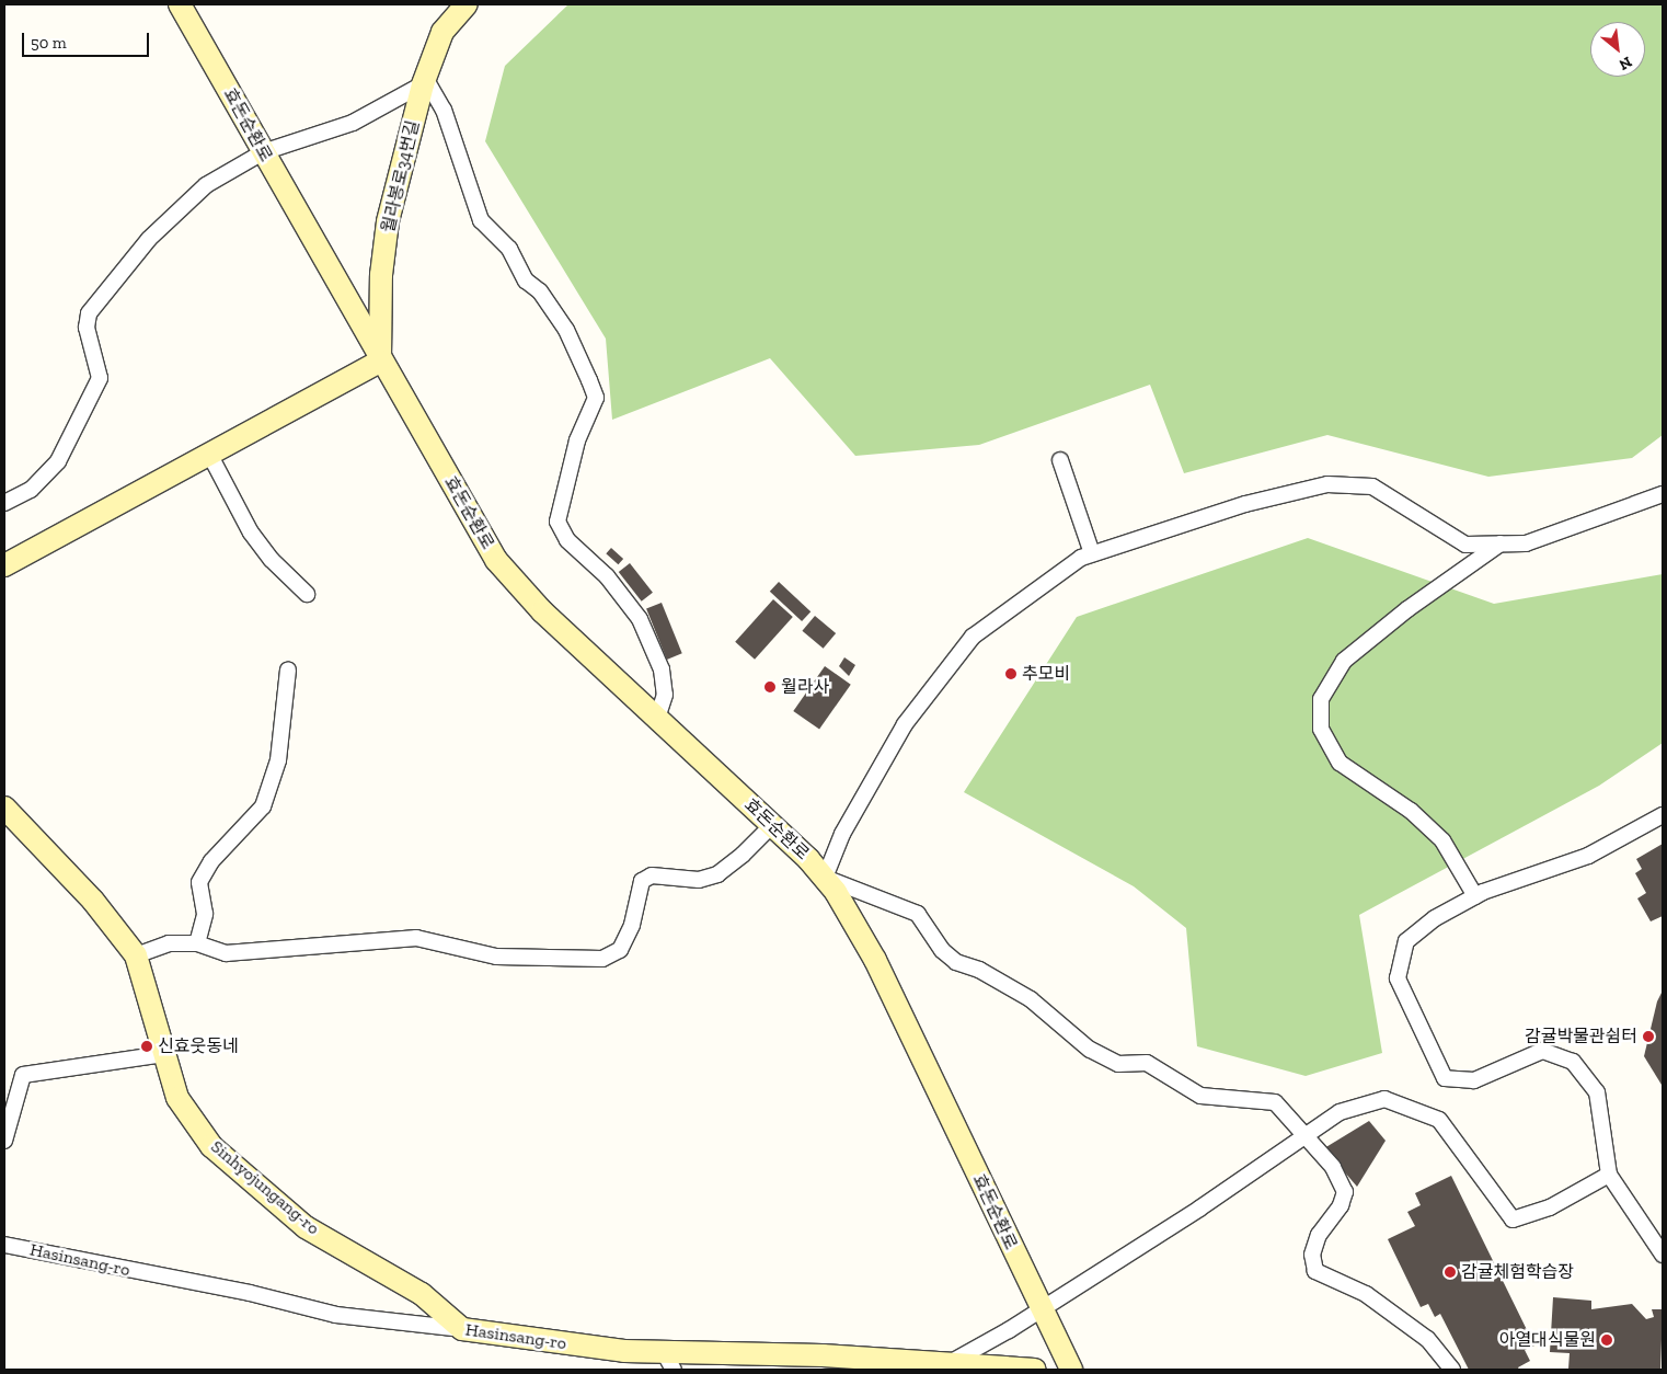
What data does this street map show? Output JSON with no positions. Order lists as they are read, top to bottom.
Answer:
{
  "streets": {
    "street": [
      "효돈순환로",
      "월라봉로34번길",
      "Sinhyojungang-ro",
      "Hasinsang-ro"
    ]
  },
  "crossings": [
    ["효돈순환로", "월라봉로34번길"],
    ["Sinhyojungang-ro", "Hasinsang-ro"]
  ],
  "places": [
    "추모비",
    "월라사",
    "감귤박물관쉼터",
    "신효웃동네",
    "감귤체험학습장",
    "아열대식물원"
  ],
  "scale_bar": "50 m",
  "north": "bottom right"
}
